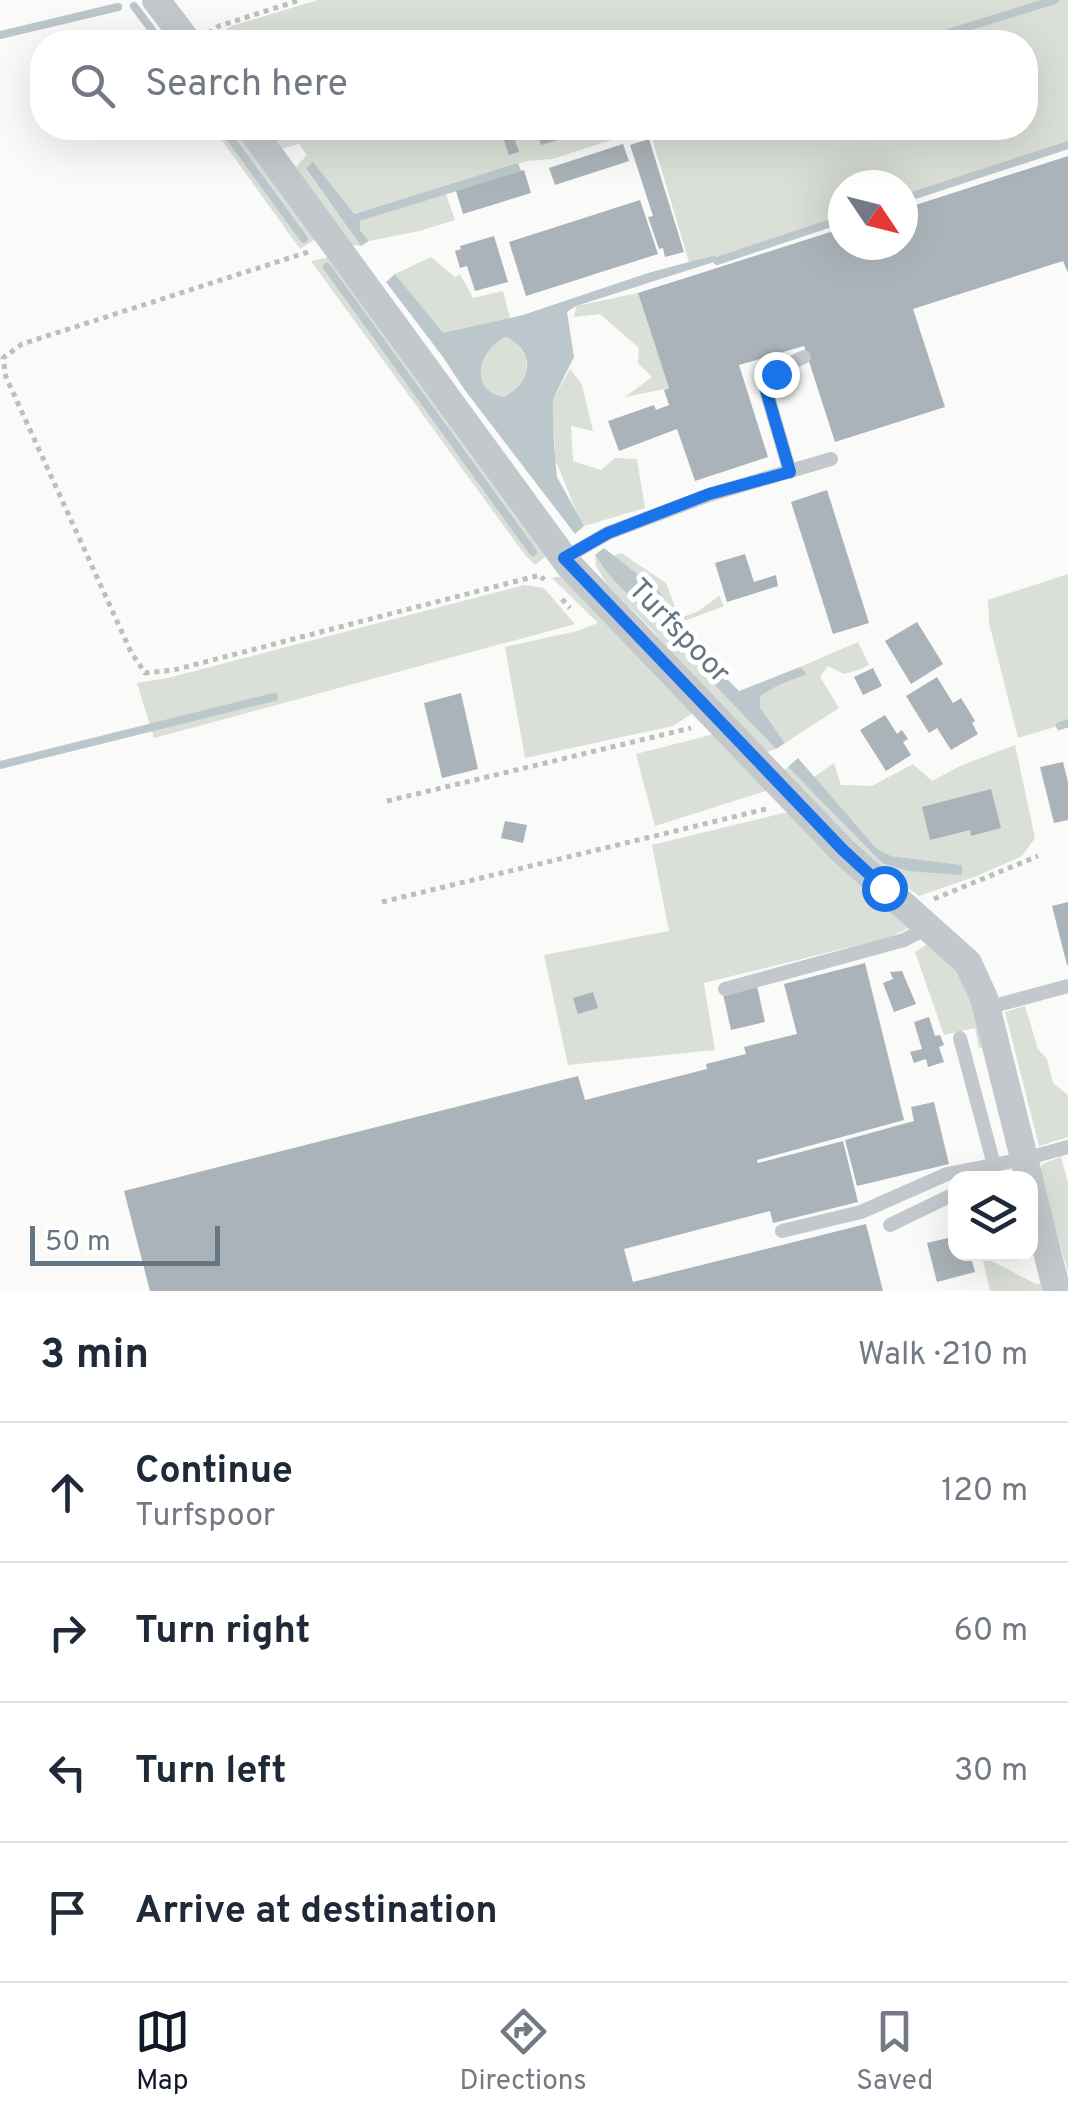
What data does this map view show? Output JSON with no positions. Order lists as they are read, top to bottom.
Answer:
{
  "streets": {
    "street": ["Turfspoor"]
  },
  "scale_bar": "50 m",
  "north": "bottom right",
  "page": {
    "search": "Search here",
    "scale": "50 m",
    "heading": ["3 min", "Walk · 210 m"],
    "list": [
      ["Continue", "Turfspoor", "120 m"],
      ["Turn right", "60 m"],
      ["Turn left", "30 m"],
      "Arrive at destination"
    ],
    "nav": ["Map", "Directions", "Saved"]
  }
}
